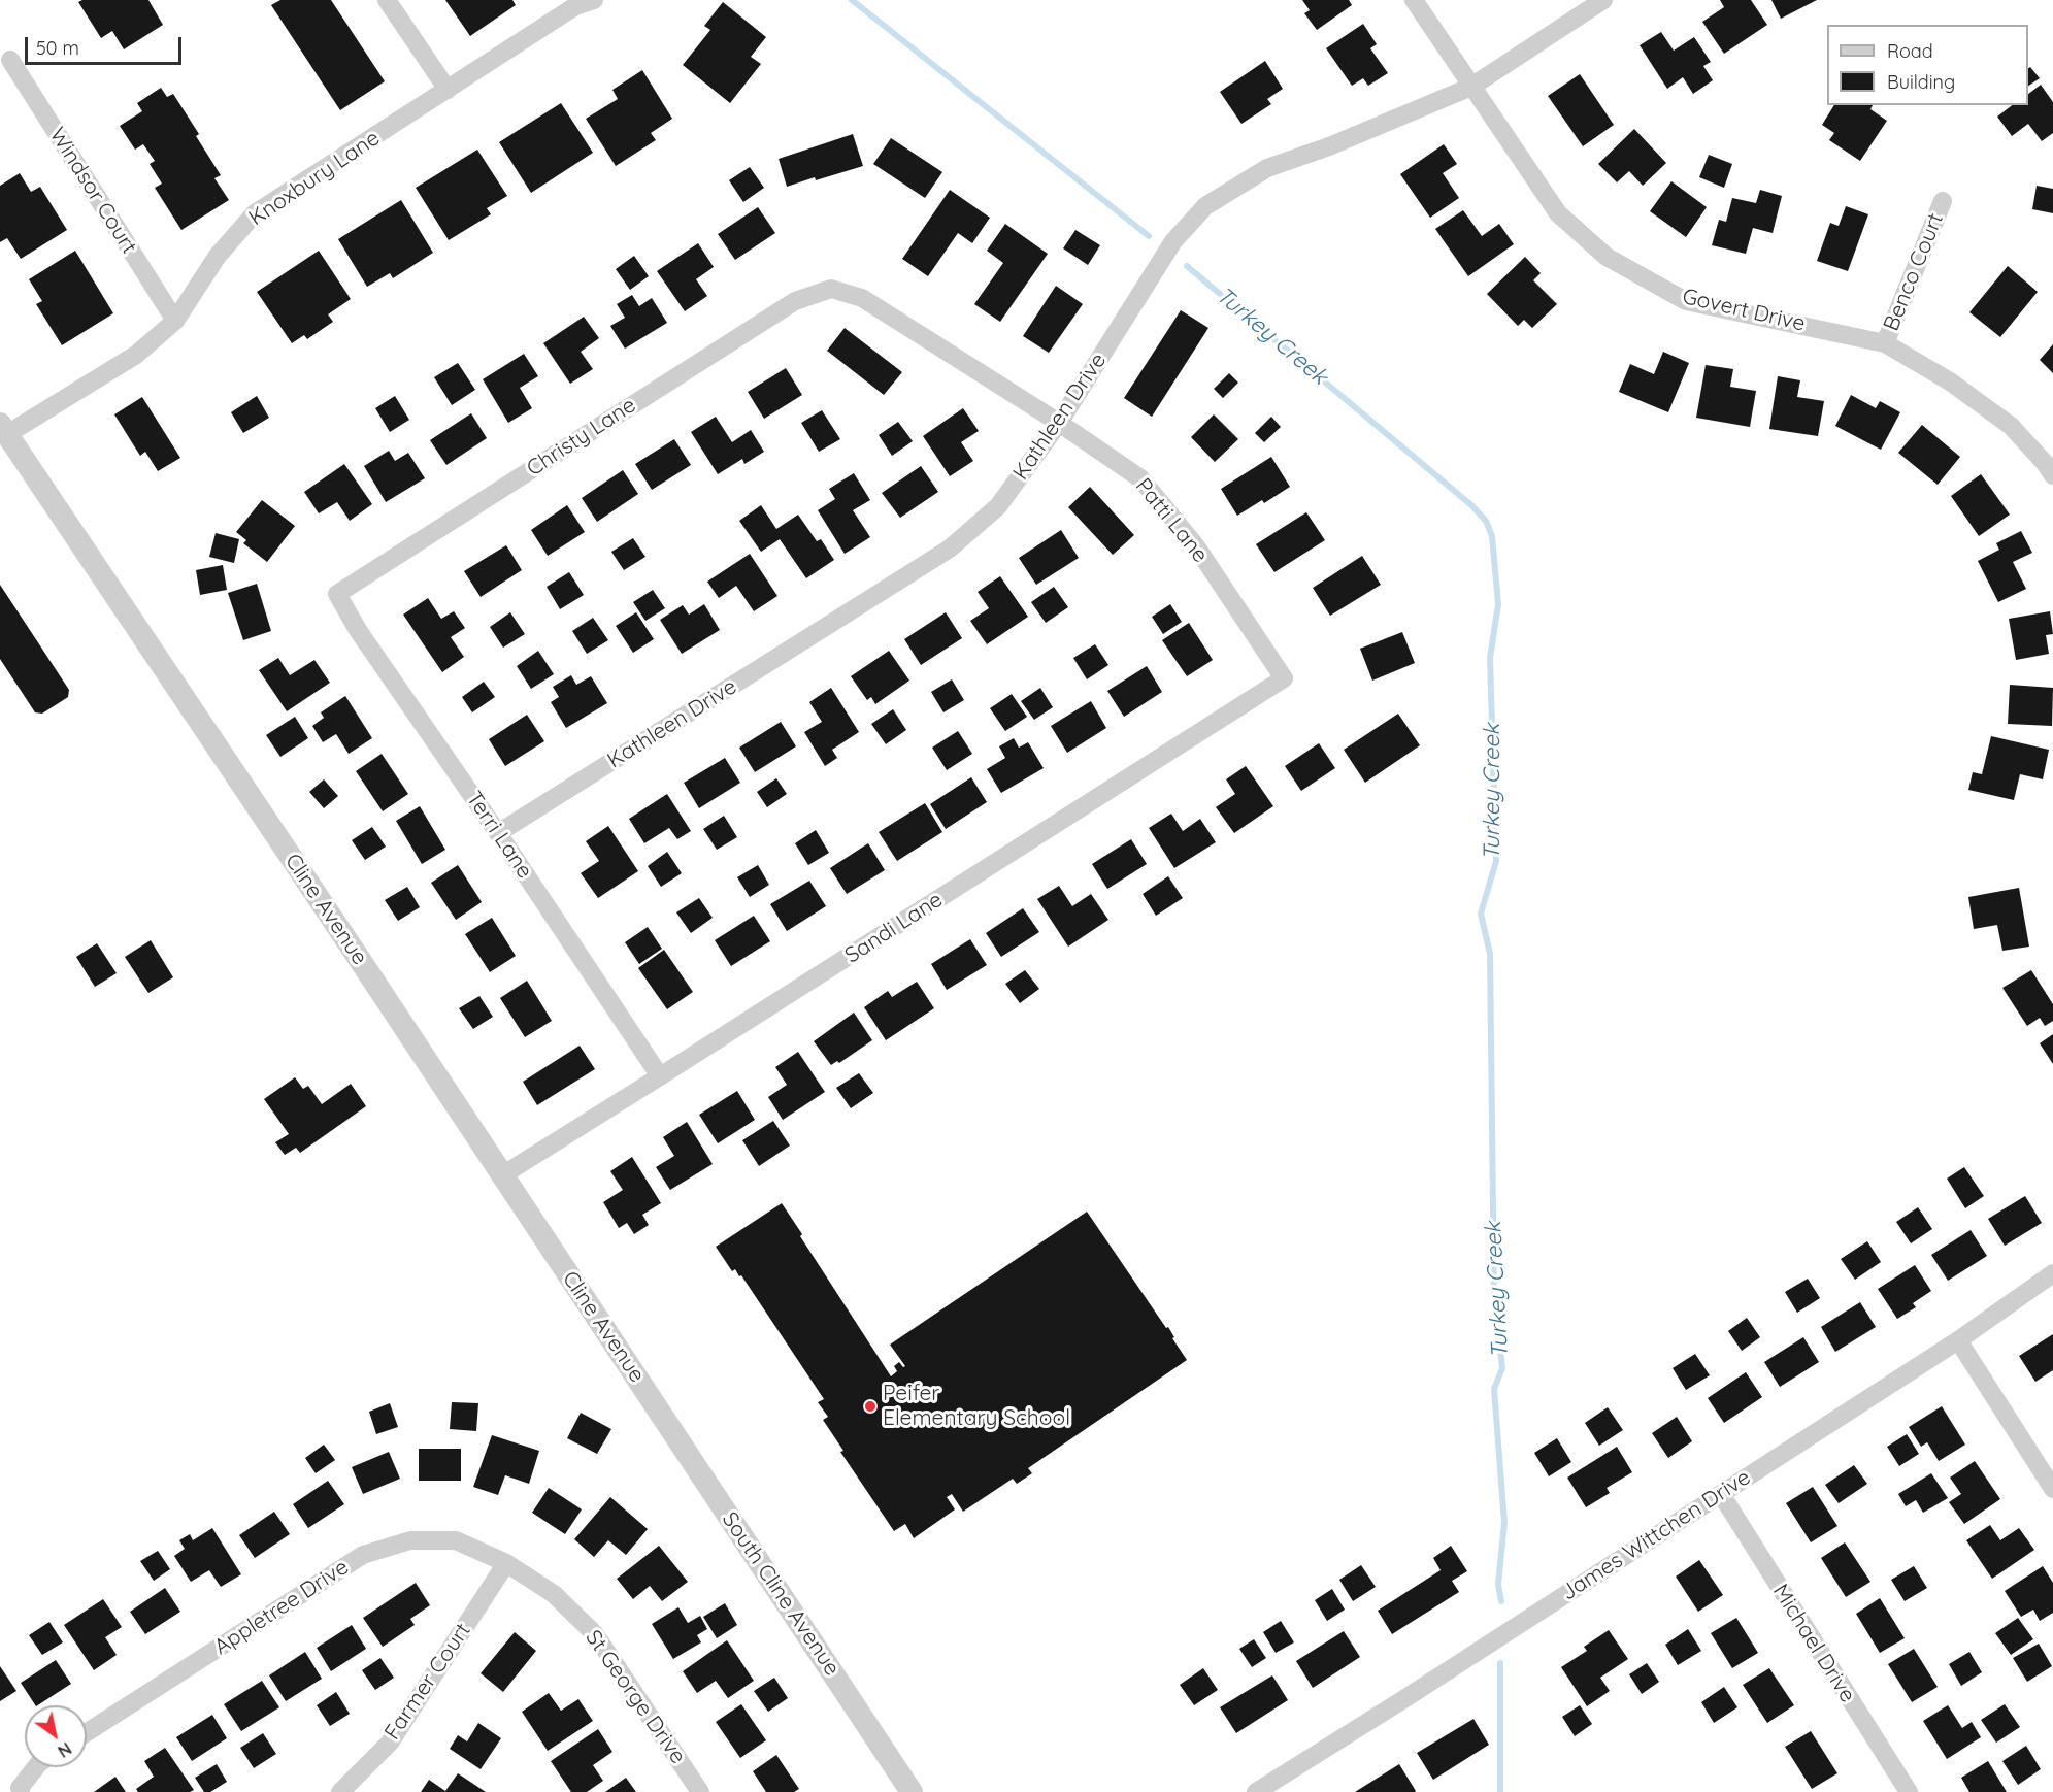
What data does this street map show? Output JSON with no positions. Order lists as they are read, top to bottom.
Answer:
{
  "streets": {
    "street": [
      "Knoxbury Lane",
      "Windsor Court",
      "Benco Court",
      "Govert Drive",
      "Kathleen Drive",
      "Christy Lane",
      "Patti Lane",
      "Terri Lane",
      "Cline Avenue",
      "Sandi Lane",
      "James Wittchen Drive",
      "South Cline Avenue",
      "Appletree Drive",
      "Michael Drive",
      "Farmer Court",
      "St George Drive"
    ]
  },
  "crossings": [
    ["Knoxbury Lane", "Windsor Court"],
    ["Knoxbury Lane", "Cline Avenue"],
    ["Benco Court", "Govert Drive"],
    ["Govert Drive", "Kathleen Drive"],
    ["Kathleen Drive", "Patti Lane"],
    ["Kathleen Drive", "Terri Lane"],
    ["Christy Lane", "Patti Lane"],
    ["Christy Lane", "Terri Lane"],
    ["Patti Lane", "Sandi Lane"],
    ["Terri Lane", "Sandi Lane"],
    ["Cline Avenue", "Sandi Lane"],
    ["Cline Avenue", "South Cline Avenue"],
    ["James Wittchen Drive", "Michael Drive"],
    ["Appletree Drive", "Farmer Court"],
    ["Appletree Drive", "St George Drive"],
    ["Farmer Court", "St George Drive"]
  ],
  "water": ["Turkey Creek"],
  "places": ["Peifer Elementary School"],
  "legend": ["Road", "Building"],
  "scale_bar": "50 m",
  "north": "bottom right"
}
